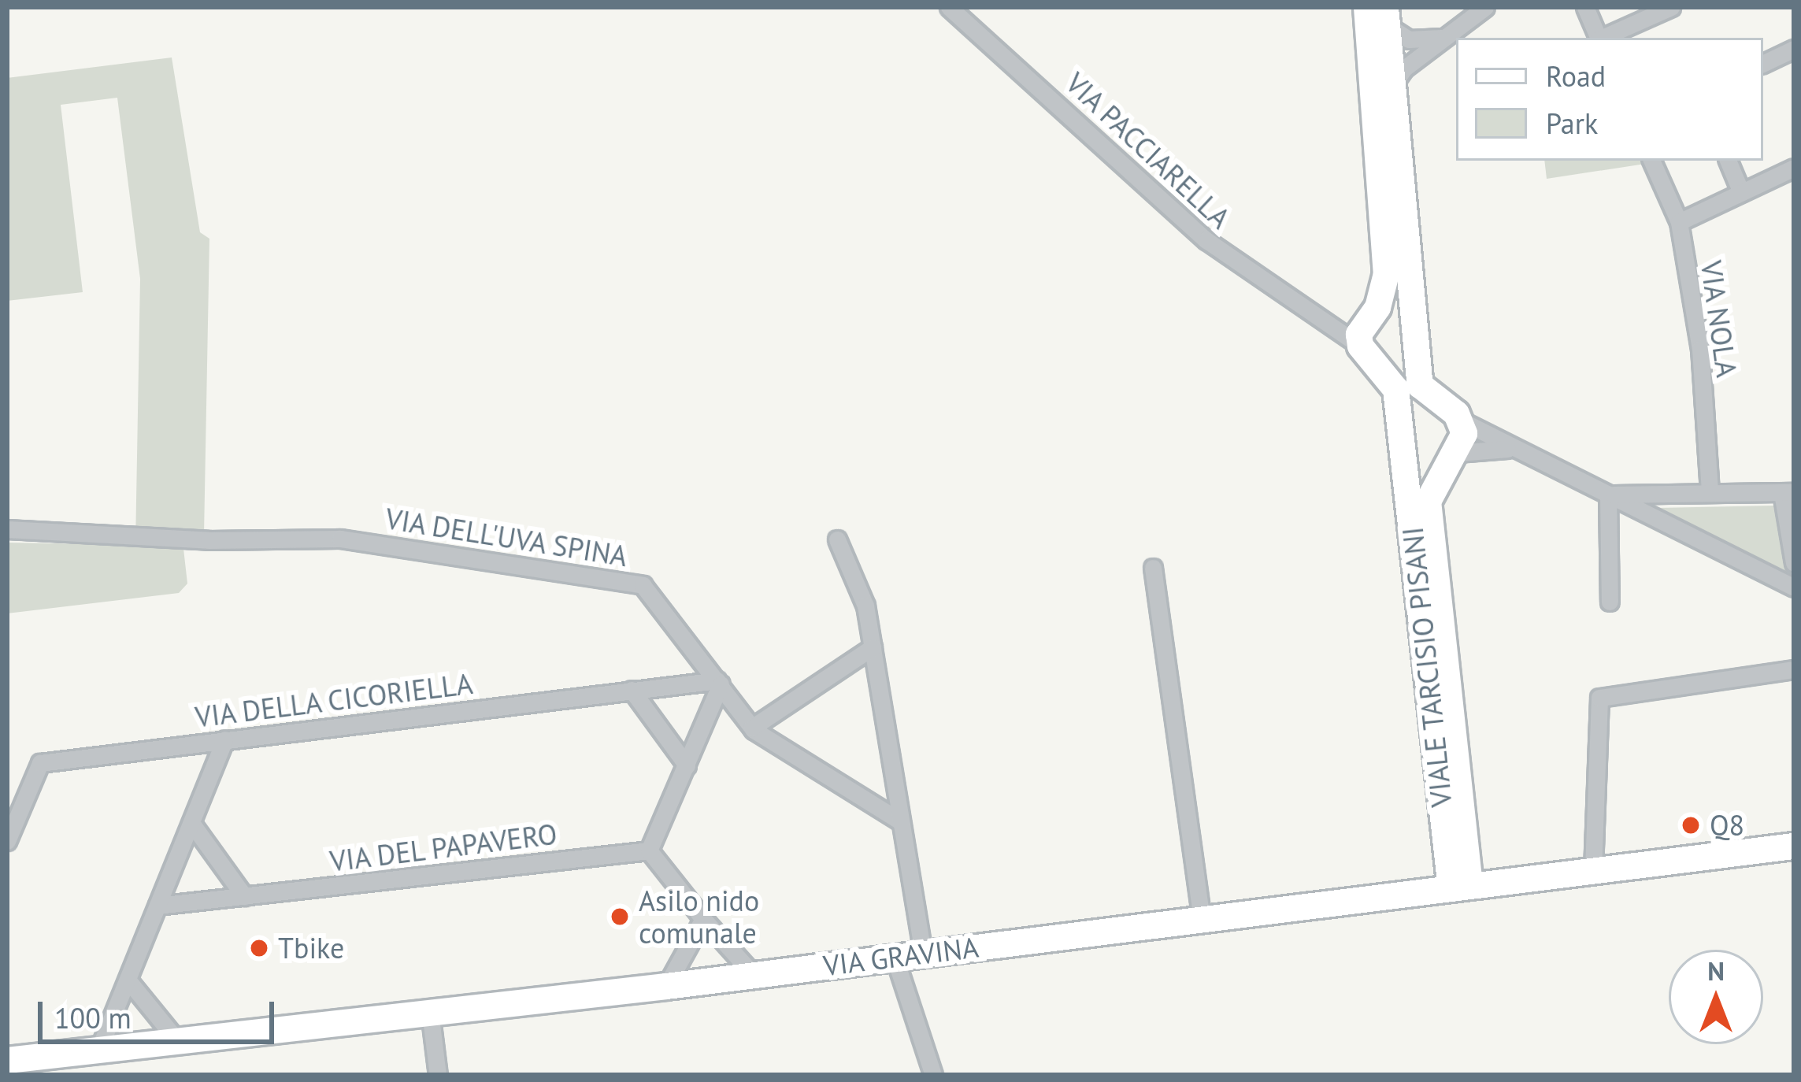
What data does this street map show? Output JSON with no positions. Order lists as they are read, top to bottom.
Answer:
{
  "streets": {
    "main road": ["VIALE TARCISIO PISANI", "VIA GRAVINA"],
    "street": [
      "VIA PACCIARELLA",
      "VIA NOLA",
      "VIA DELL'UVA SPINA",
      "VIA DELLA CICORIELLA",
      "VIA DEL PAPAVERO"
    ]
  },
  "crossings": [
    ["VIA PACCIARELLA", "VIALE TARCISIO PISANI"],
    ["VIA DELL'UVA SPINA", "VIA DELLA CICORIELLA"],
    ["VIALE TARCISIO PISANI", "VIA GRAVINA"]
  ],
  "places": ["Q8", "Asilo nido comunale", "Tbike"],
  "legend": ["Road", "Park"],
  "scale_bar": "100 m",
  "north": "top"
}
